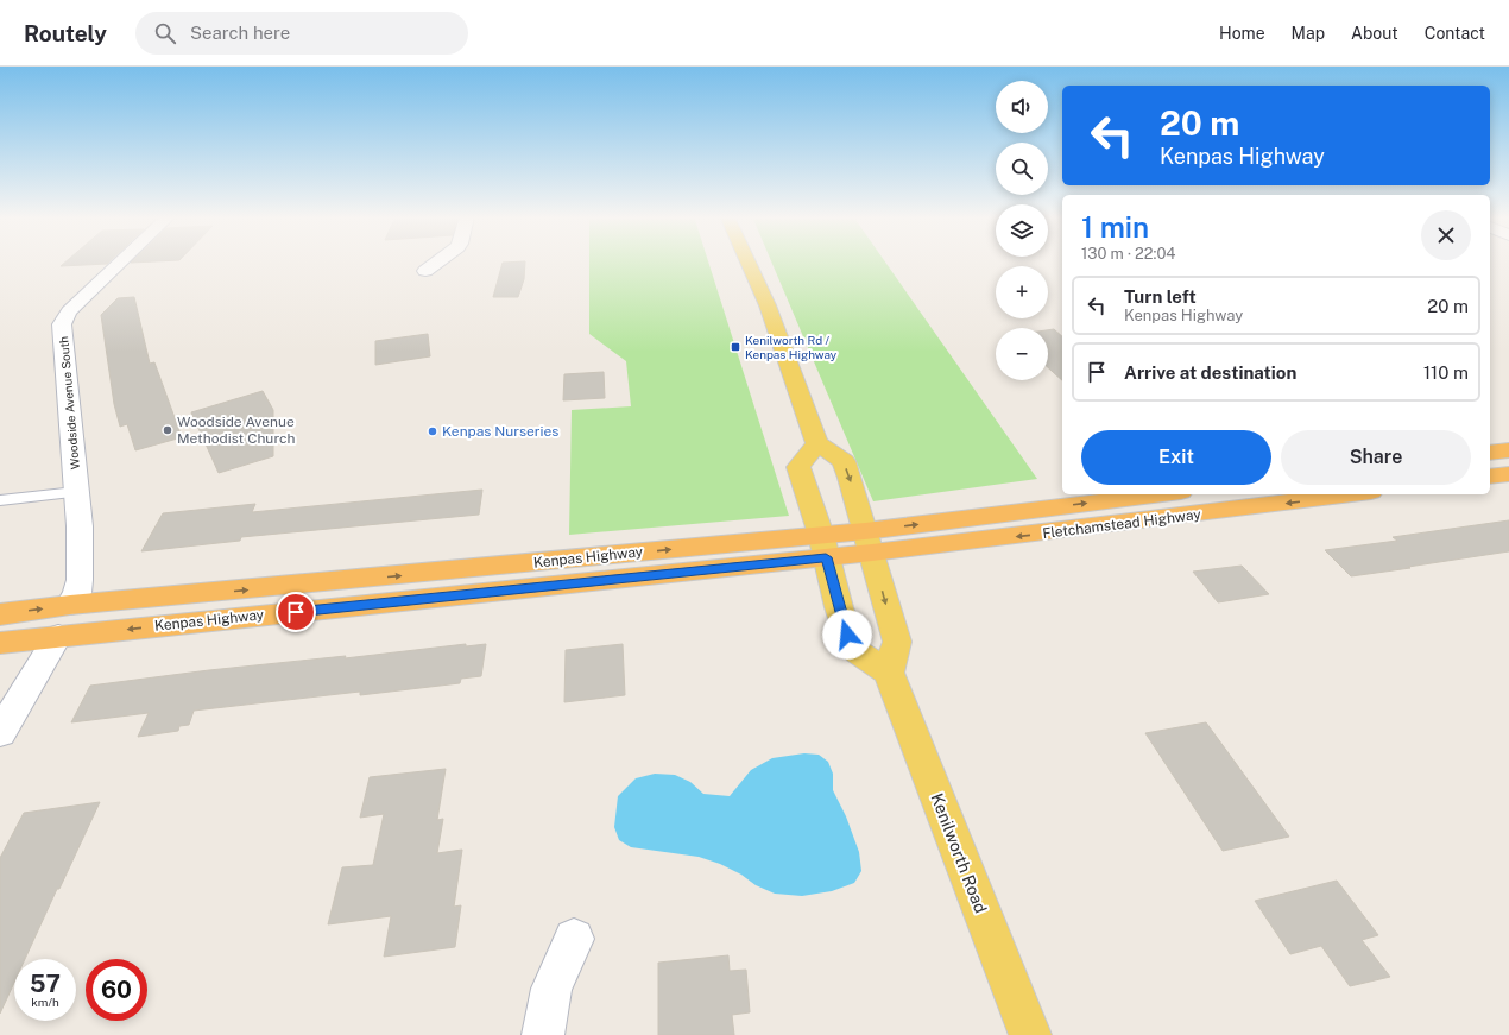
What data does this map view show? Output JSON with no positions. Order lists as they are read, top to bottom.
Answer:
{
  "streets": {
    "highway": ["Fletchamstead Highway", "Kenpas Highway"],
    "main road": ["Kenilworth Road"],
    "street": ["Woodside Avenue South"]
  },
  "crossings": [
    ["Woodside Avenue South", "Kenpas Highway"],
    ["Fletchamstead Highway", "Kenpas Highway"]
  ],
  "places": {
    "transit": ["Kenilworth Rd / Kenpas Highway"],
    "other": ["Woodside Avenue Methodist Church", "Kenpas Nurseries"]
  },
  "page": {
    "header": "Routely",
    "search": "Search here",
    "nav": [
      "Home",
      "Map",
      "About",
      "Contact"
    ],
    "map_buttons": ["+", "−"],
    "turn": ["20 m", "Kenpas Highway"],
    "heading": ["1 min", "130 m · 22:04"],
    "list": [
      {
        "name": "Turn left",
        "note": "Kenpas Highway",
        "value": "20 m"
      },
      {
        "name": "Arrive at destination",
        "value": "110 m"
      }
    ],
    "buttons": ["Exit", "Share"],
    "speed": "57 km/h",
    "limit": "60"
  }
}
